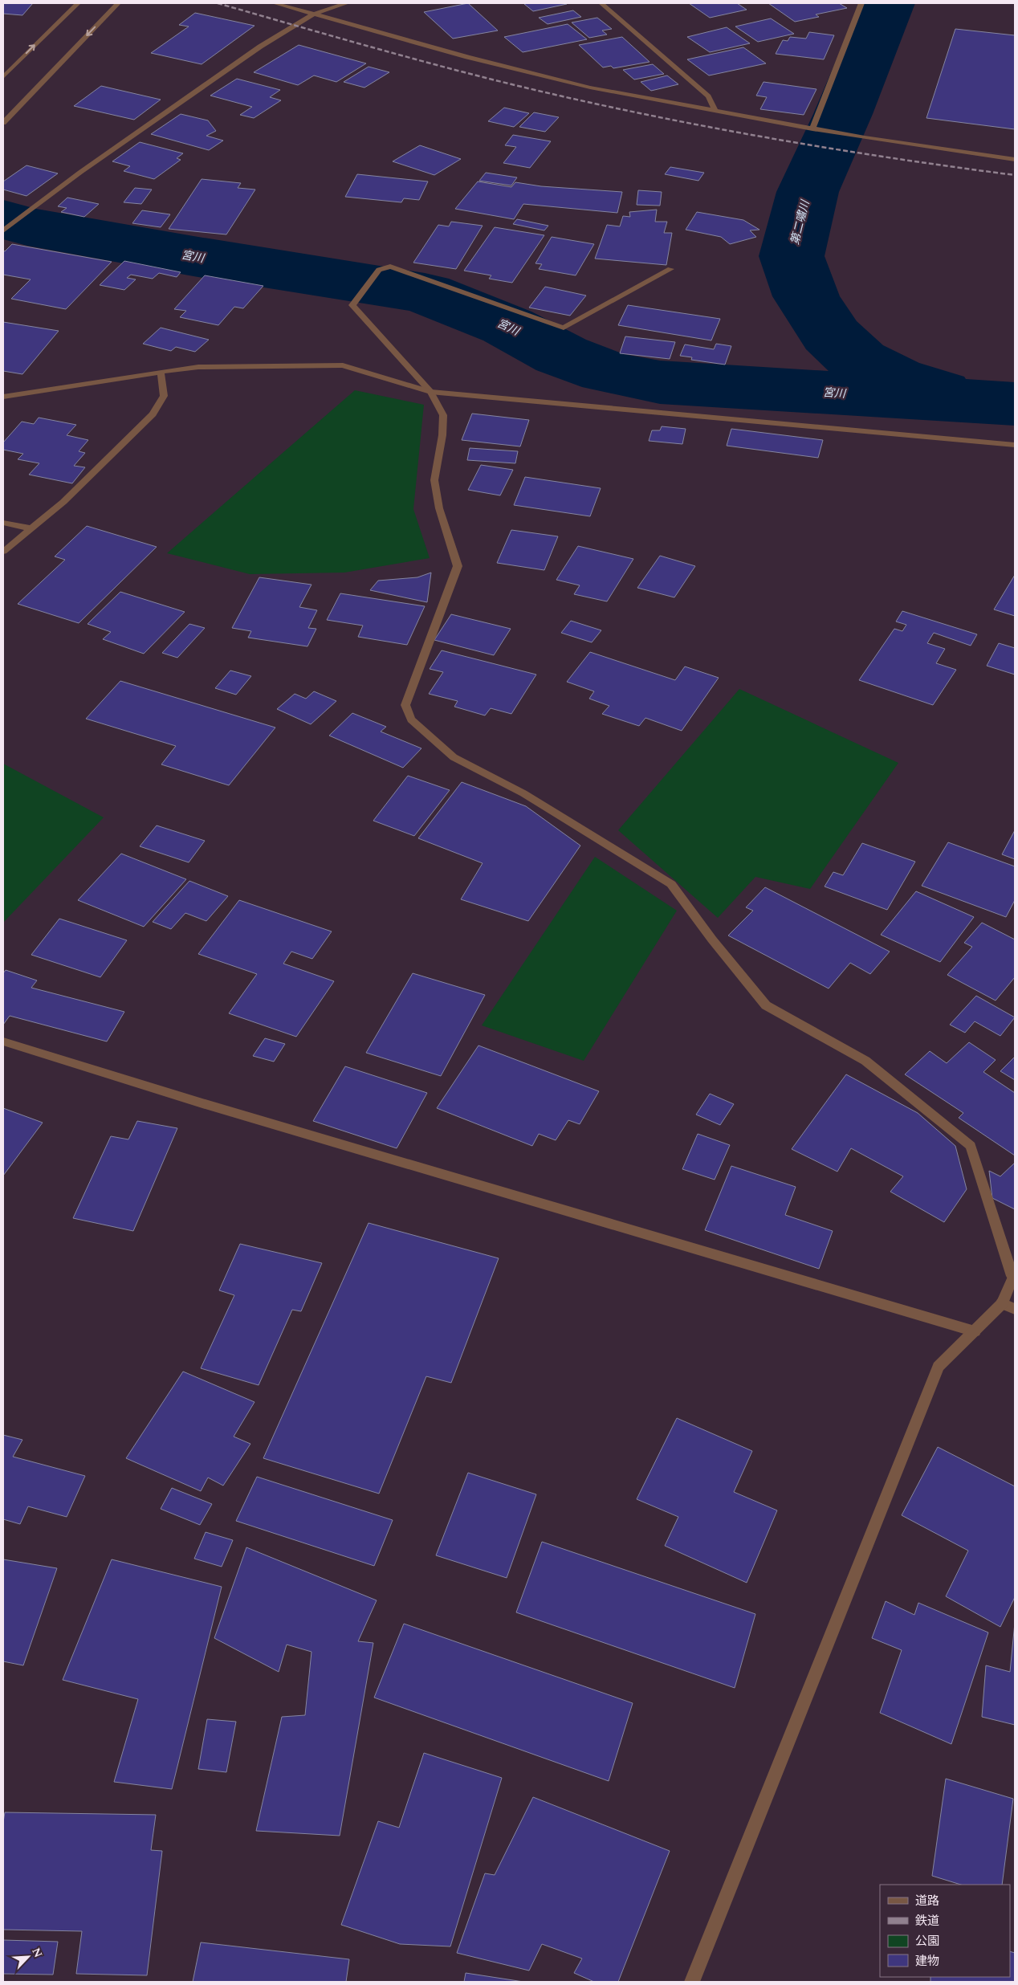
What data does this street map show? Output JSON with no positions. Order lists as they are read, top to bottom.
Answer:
{
  "water": ["第二嘯川", "宮川"],
  "legend": [
    "道路",
    "鉄道",
    "公園",
    "建物"
  ],
  "north": "top right"
}
